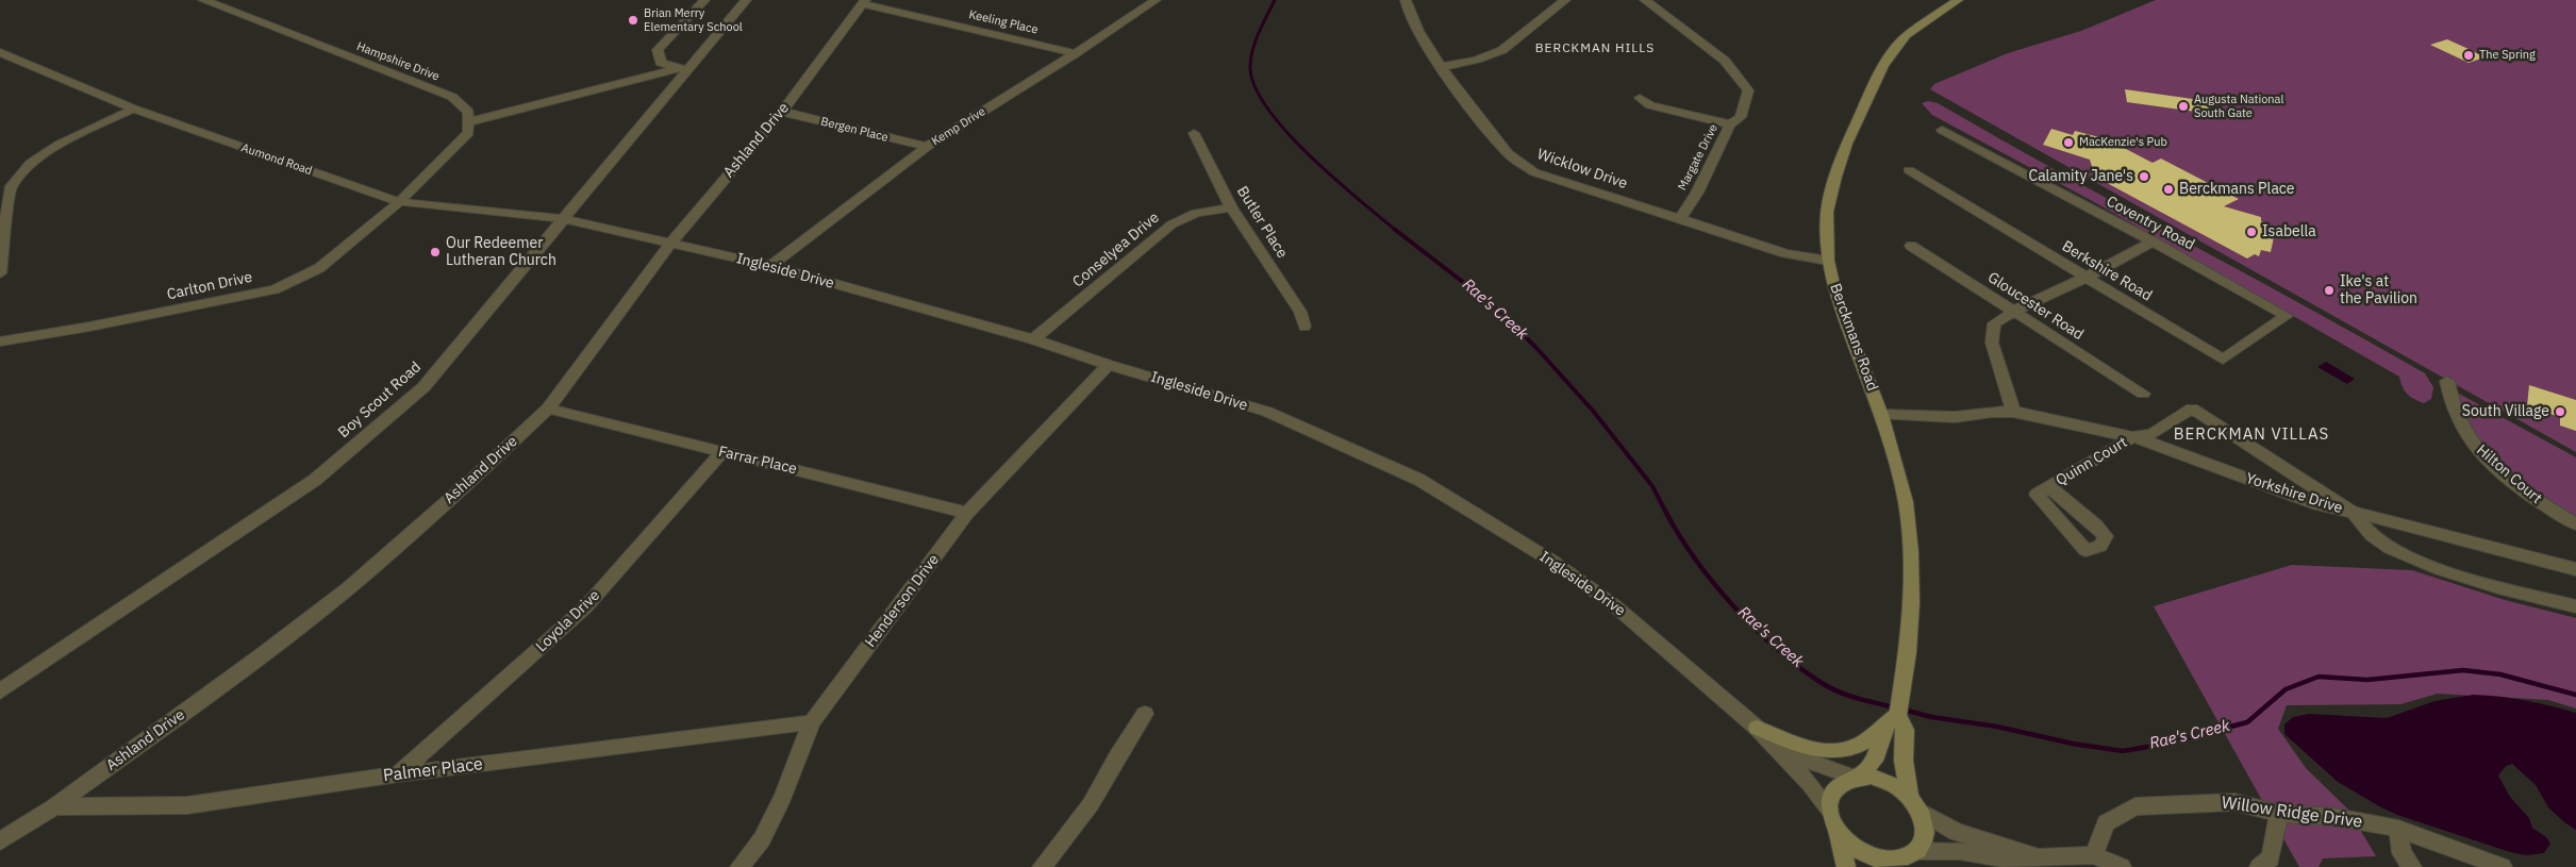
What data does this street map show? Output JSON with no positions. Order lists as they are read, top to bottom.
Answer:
{
  "streets": {
    "main road": ["Berckmans Road"],
    "street": [
      "Keeling Place",
      "Hampshire Drive",
      "Kemp Drive",
      "Bergen Place",
      "Ashland Drive",
      "Margate Drive",
      "Aumond Road",
      "Wicklow Drive",
      "Butler Place",
      "Coventry Road",
      "Conselyea Drive",
      "Ingleside Drive",
      "Berkshire Road",
      "Carlton Drive",
      "Gloucester Road",
      "Boy Scout Road",
      "Farrar Place",
      "Quinn Court",
      "Hilton Court",
      "Yorkshire Drive",
      "Henderson Drive",
      "Loyola Drive",
      "Palmer Place",
      "Willow Ridge Drive"
    ]
  },
  "crossings": [
    ["Keeling Place", "Kemp Drive"],
    ["Keeling Place", "Ashland Drive"],
    ["Kemp Drive", "Bergen Place"],
    ["Kemp Drive", "Ingleside Drive"],
    ["Bergen Place", "Ashland Drive"],
    ["Ashland Drive", "Ingleside Drive"],
    ["Ashland Drive", "Farrar Place"],
    ["Ashland Drive", "Palmer Place"],
    ["Margate Drive", "Wicklow Drive"],
    ["Aumond Road", "Ingleside Drive"],
    ["Aumond Road", "Carlton Drive"],
    ["Aumond Road", "Boy Scout Road"],
    ["Wicklow Drive", "Berckmans Road"],
    ["Butler Place", "Conselyea Drive"],
    ["Coventry Road", "Berkshire Road"],
    ["Conselyea Drive", "Ingleside Drive"],
    ["Ingleside Drive", "Berckmans Road"],
    ["Ingleside Drive", "Boy Scout Road"],
    ["Ingleside Drive", "Henderson Drive"],
    ["Berckmans Road", "Yorkshire Drive"],
    ["Farrar Place", "Henderson Drive"],
    ["Farrar Place", "Loyola Drive"],
    ["Quinn Court", "Yorkshire Drive"],
    ["Henderson Drive", "Palmer Place"],
    ["Loyola Drive", "Palmer Place"]
  ],
  "districts": ["BERCKMAN HILLS", "BERCKMAN VILLAS"],
  "water": ["Rae's Creek"],
  "places": [
    "Brian Merry Elementary School",
    "The Spring",
    "Augusta National South Gate",
    "MacKenzie's Pub",
    "Calamity Jane's",
    "Berckmans Place",
    "Isabella",
    "Our Redeemer Lutheran Church",
    "Ike's at the Pavilion",
    "South Village"
  ]
}
